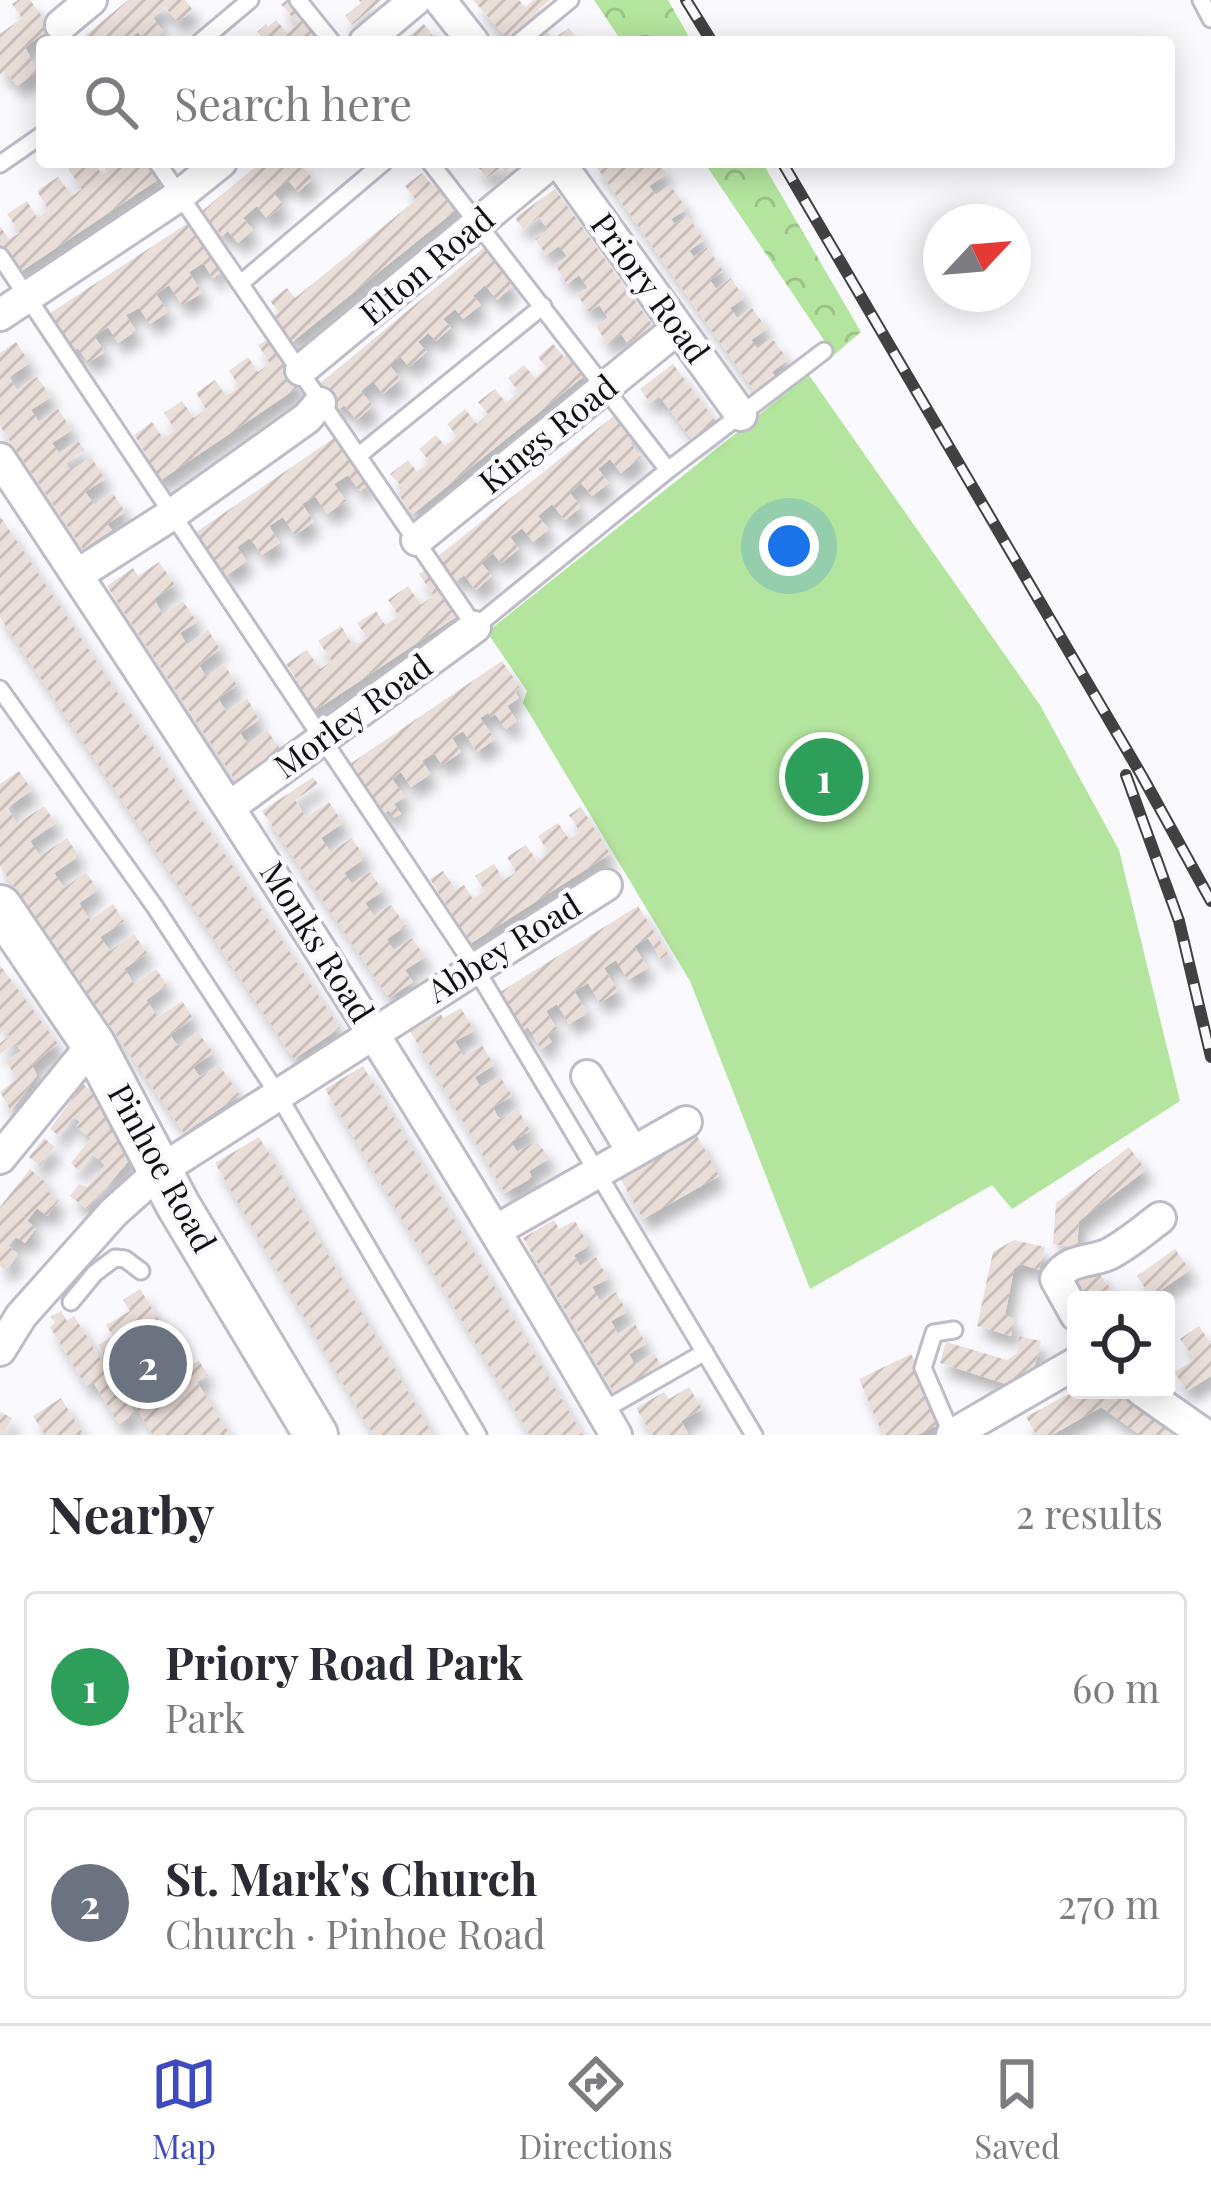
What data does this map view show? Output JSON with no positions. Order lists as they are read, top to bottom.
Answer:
{
  "streets": {
    "main road": ["Pinhoe Road"],
    "street": [
      "Elton Road",
      "Priory Road",
      "Kings Road",
      "Morley Road",
      "Monks Road",
      "Abbey Road"
    ]
  },
  "crossings": [
    ["Priory Road", "Kings Road"],
    ["Morley Road", "Monks Road"],
    ["Monks Road", "Abbey Road"],
    ["Abbey Road", "Pinhoe Road"]
  ],
  "north": "top right",
  "page": {
    "search": "Search here",
    "pins": ["1", "2"],
    "heading": ["Nearby", "2 results"],
    "list": [
      {
        "mark": "1",
        "name": "Priory Road Park",
        "note": "Park",
        "value": "60 m"
      },
      {
        "mark": "2",
        "name": "St. Mark's Church",
        "note": "Church · Pinhoe Road",
        "value": "270 m"
      }
    ],
    "nav": ["Map", "Directions", "Saved"]
  }
}
